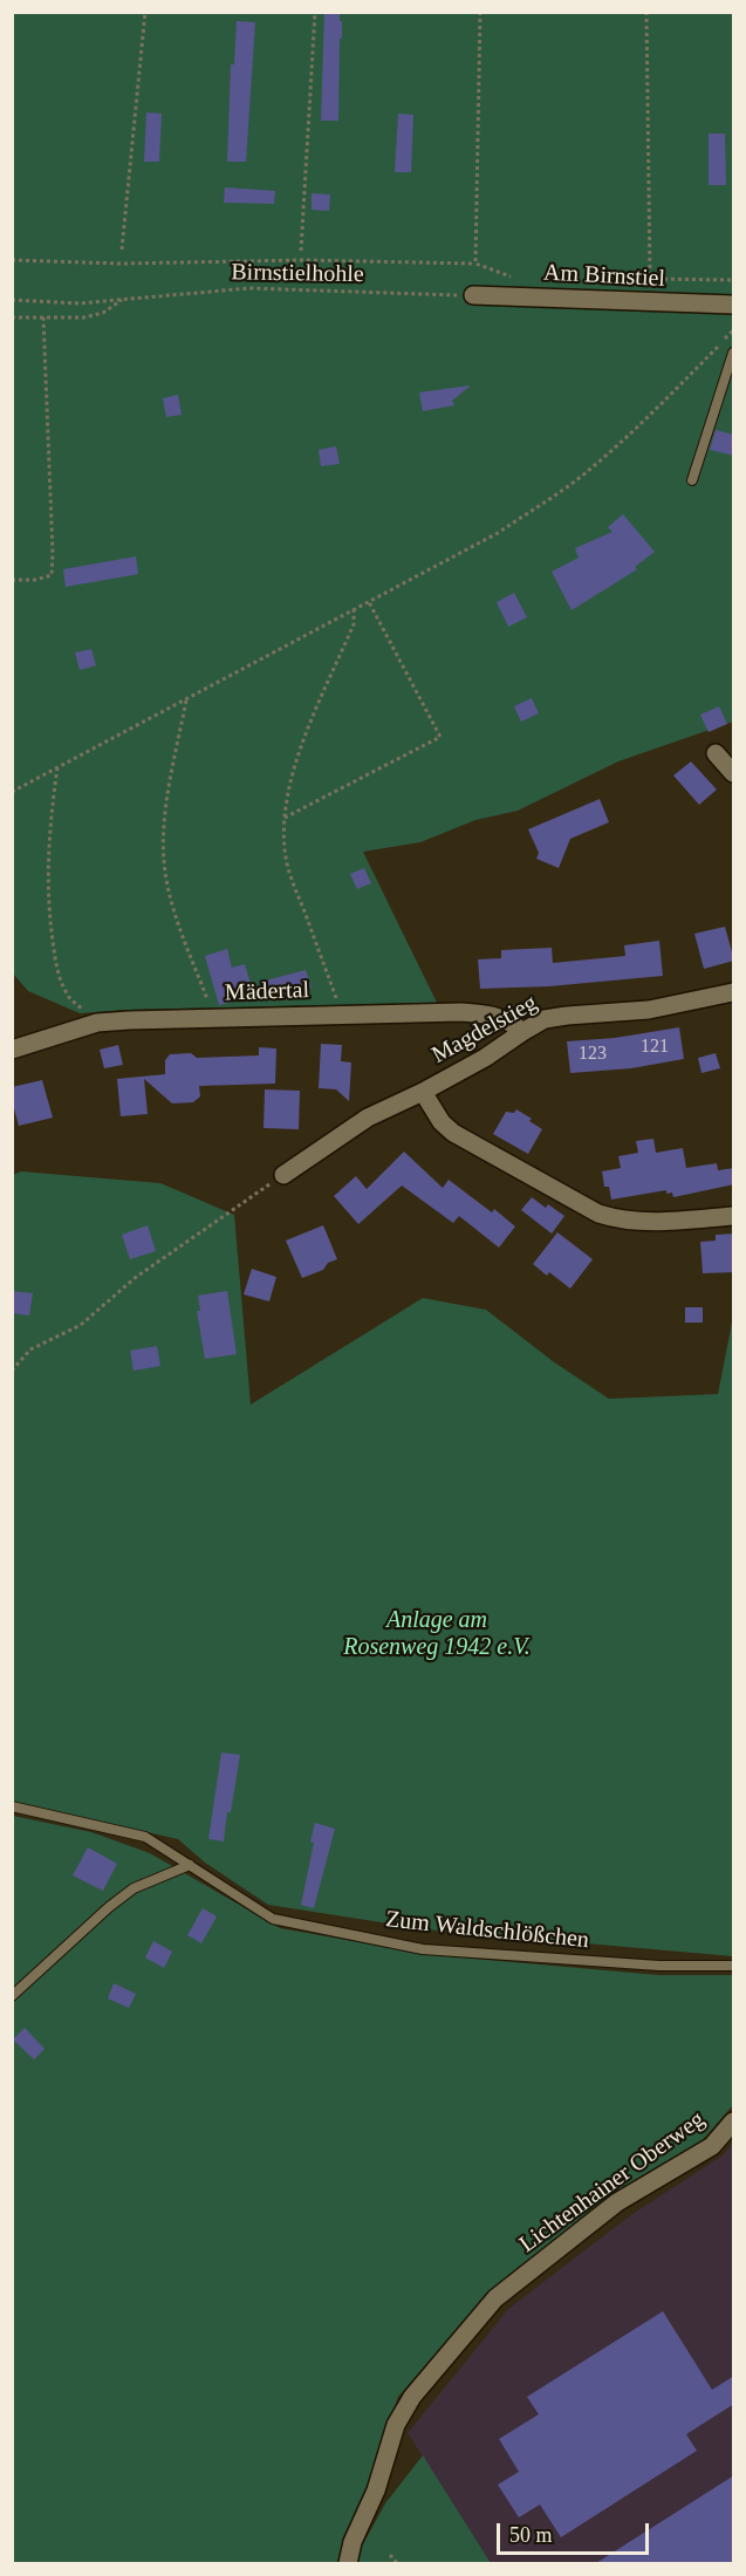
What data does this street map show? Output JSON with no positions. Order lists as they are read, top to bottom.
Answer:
{
  "streets": {
    "street": [
      "Am Birnstiel",
      "Mädertal",
      "Magdelstieg",
      "Lichtenhainer Oberweg"
    ],
    "lane": ["Zum Waldschlößchen"],
    "path": ["Birnstielhohle"]
  },
  "crossings": [
    ["Birnstielhohle", "Am Birnstiel"],
    ["Mädertal", "Magdelstieg"]
  ],
  "parks": ["Anlage am Rosenweg 1942 e.V."],
  "house_numbers": ["121", "123"],
  "scale_bar": "50 m"
}
